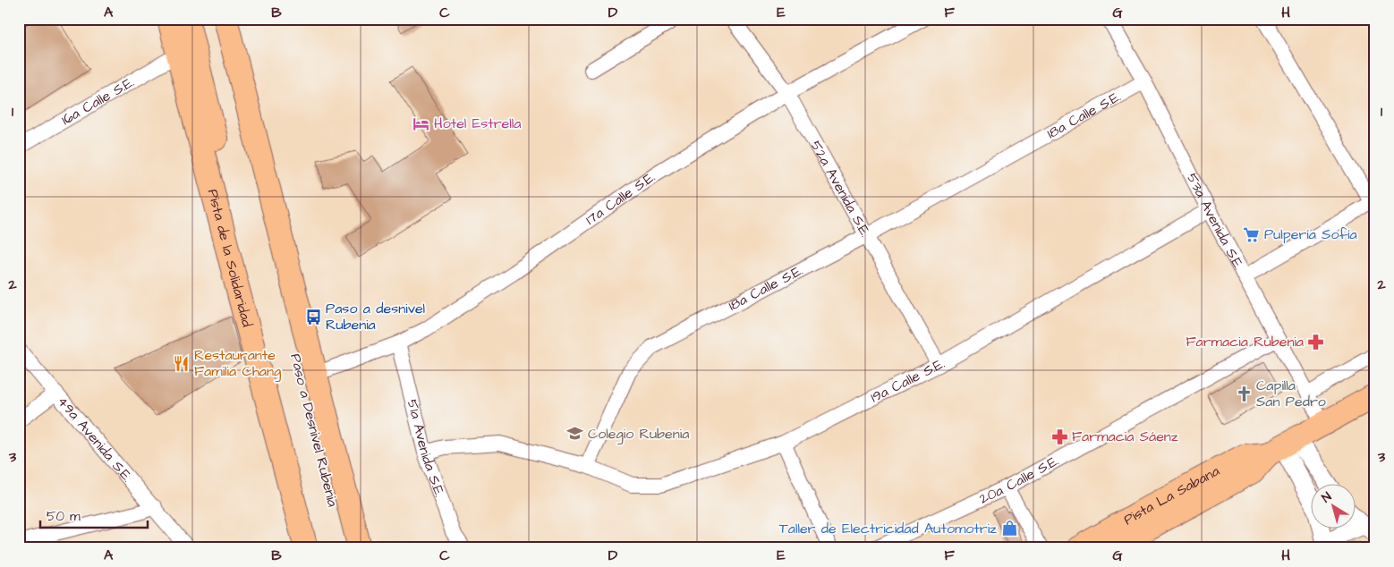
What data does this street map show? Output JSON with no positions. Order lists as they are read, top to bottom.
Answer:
{
  "streets": {
    "main road": ["Pista de la Solidaridad", "Paso a Desnivel Rubenia", "Pista La Sabana"],
    "street": [
      "16a Calle S.E.",
      "18a Calle S.E.",
      "52a Avenida S.E.",
      "17a Calle S.E.",
      "53a Avenida S.E.",
      "19a Calle S.E.",
      "49a Avenida S.E.",
      "51a Avenida S.E.",
      "20a Calle S.E."
    ]
  },
  "crossings": [
    ["16a Calle S.E.", "Pista de la Solidaridad"],
    ["18a Calle S.E.", "52a Avenida S.E."],
    ["18a Calle S.E.", "53a Avenida S.E."],
    ["18a Calle S.E.", "19a Calle S.E."],
    ["52a Avenida S.E.", "17a Calle S.E."],
    ["52a Avenida S.E.", "19a Calle S.E."],
    ["17a Calle S.E.", "51a Avenida S.E."],
    ["53a Avenida S.E.", "19a Calle S.E."],
    ["53a Avenida S.E.", "20a Calle S.E."],
    ["53a Avenida S.E.", "Pista La Sabana"],
    ["Pista de la Solidaridad", "Paso a Desnivel Rubenia"]
  ],
  "places": {
    "hotel": ["Hotel Estrella"],
    "supermarket": ["Pulpería Sofía"],
    "bus stop": ["Paso a desnivel Rubenia"],
    "pharmacy": ["Farmacia Rubenia", "Farmacia Sáenz"],
    "restaurant": ["Restaurante Familia Chang"],
    "church": ["Capilla San Pedro"],
    "school or university": ["Colegio Rubenia"],
    "shop": ["Taller de Electricidad Automotriz"]
  },
  "scale_bar": "50 m",
  "north": "top left",
  "grid": {
    "columns": [
      "A",
      "B",
      "C",
      "D",
      "E",
      "F",
      "G",
      "H"
    ],
    "rows": ["1", "2", "3"]
  }
}
